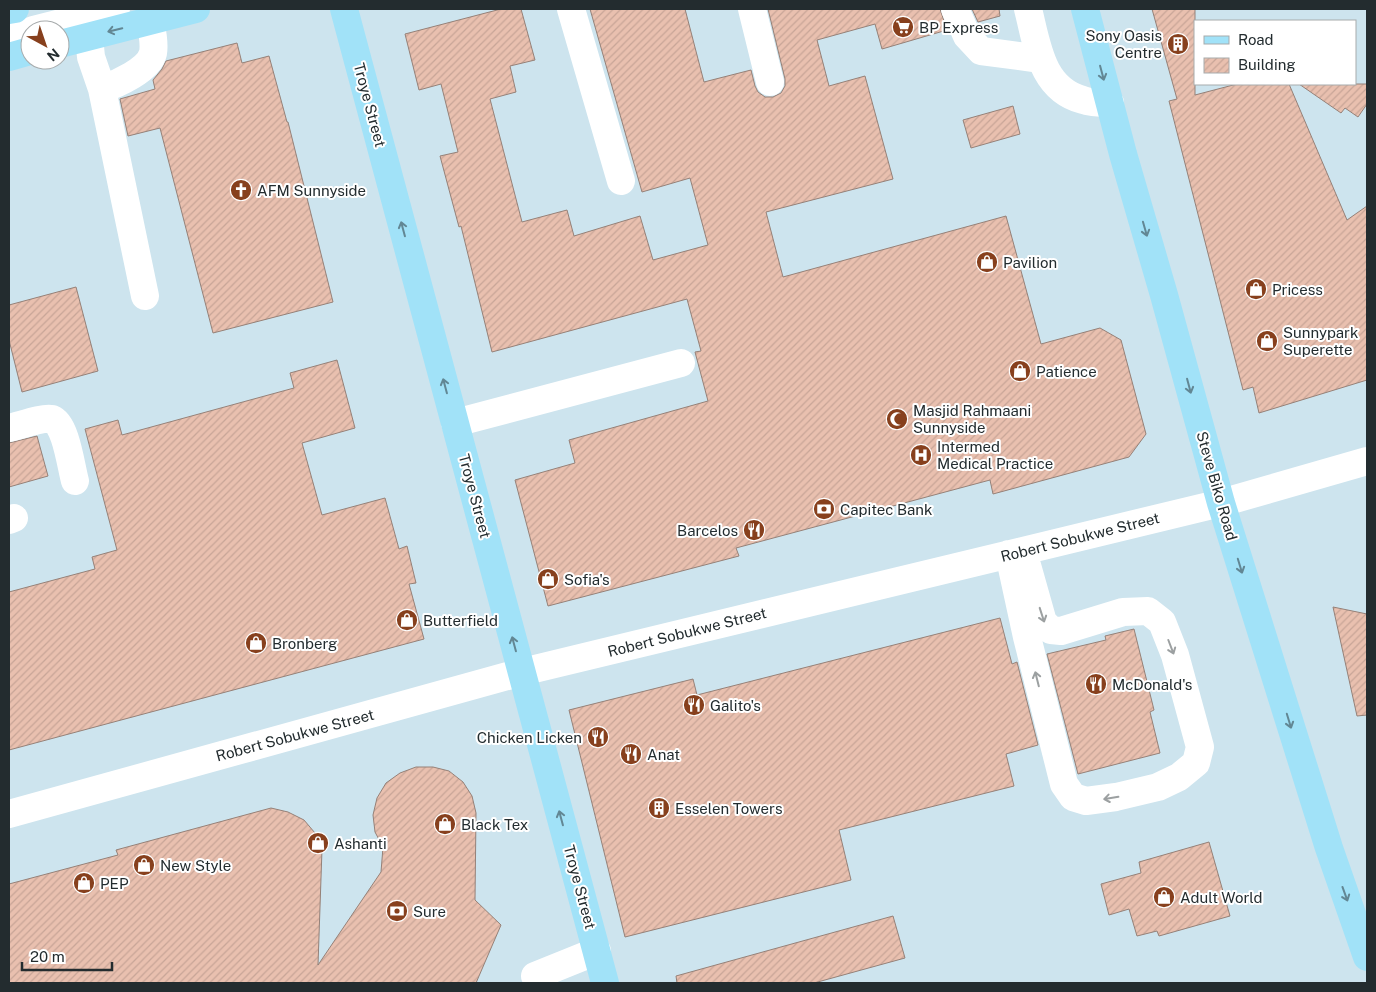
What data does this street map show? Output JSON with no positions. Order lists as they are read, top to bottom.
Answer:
{
  "streets": {
    "main road": ["Troye Street", "Steve Biko Road"],
    "street": ["Robert Sobukwe Street"]
  },
  "crossings": [
    ["Troye Street", "Robert Sobukwe Street"],
    ["Steve Biko Road", "Robert Sobukwe Street"]
  ],
  "one_way": ["Troye Street", "Steve Biko Road"],
  "places": {
    "supermarket": ["BP Express"],
    "building": ["Sony Oasis Centre", "Esselen Towers"],
    "church": ["AFM Sunnyside"],
    "shop": [
      "Pavilion",
      "Pricess",
      "Sunnypark Superette",
      "Patience",
      "Sofia's",
      "Butterfield",
      "Bronberg",
      "Black Tex",
      "Ashanti",
      "New Style",
      "PEP",
      "Adult World"
    ],
    "mosque": ["Masjid Rahmaani Sunnyside"],
    "hospital": ["Intermed Medical Practice"],
    "bank": ["Capitec Bank", "Sure"],
    "restaurant": [
      "Barcelos",
      "McDonald's",
      "Galito's",
      "Chicken Licken",
      "Anat"
    ]
  },
  "legend": ["Road", "Building"],
  "scale_bar": "20 m",
  "north": "bottom right"
}
